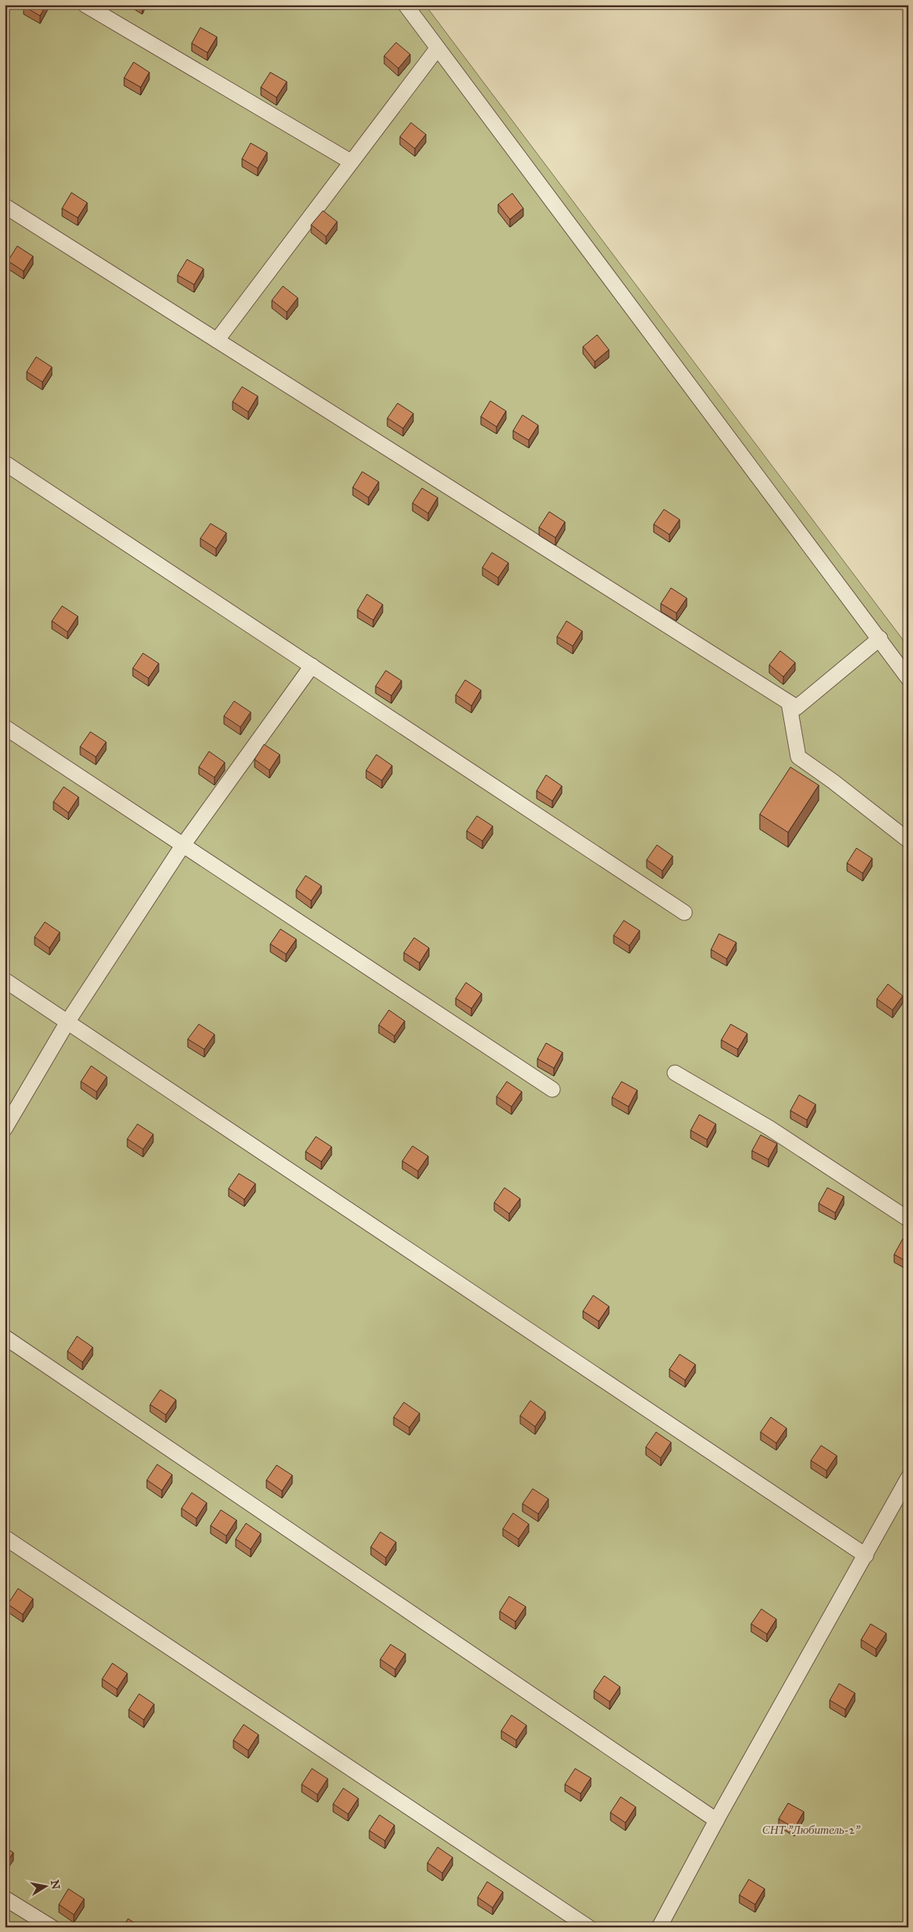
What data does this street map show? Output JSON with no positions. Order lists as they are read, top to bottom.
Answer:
{
  "parks": ["СНТ \"Любитель-2\""],
  "north": "right"
}
